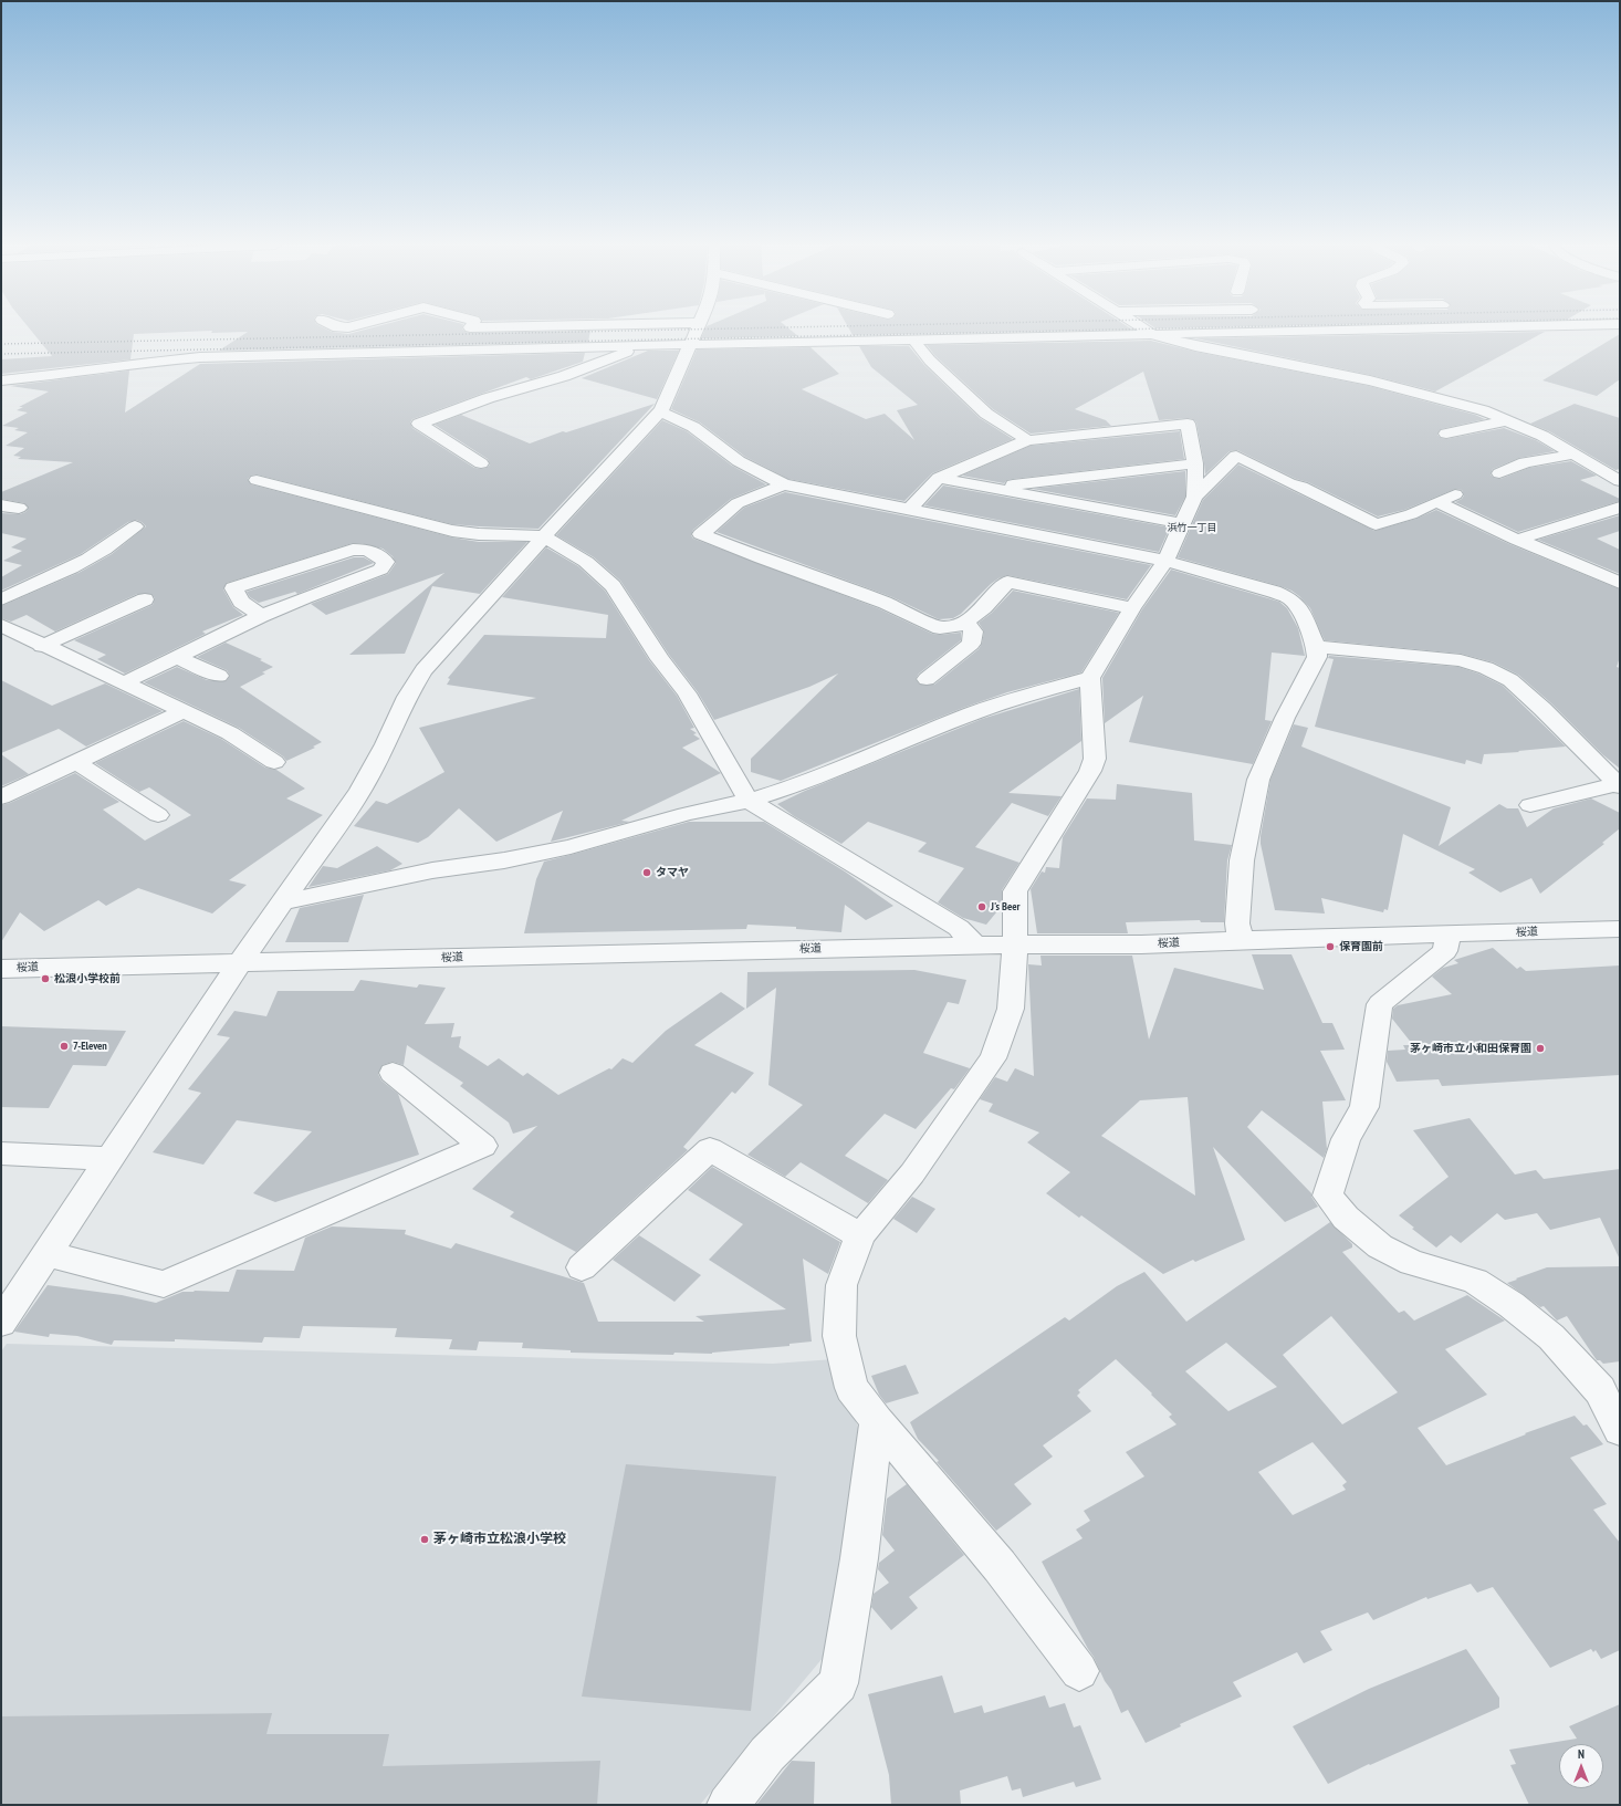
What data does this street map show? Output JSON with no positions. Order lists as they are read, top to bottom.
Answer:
{
  "streets": {
    "street": ["桜道"]
  },
  "districts": ["浜竹一丁目"],
  "places": [
    "タマヤ",
    "J's Beer",
    "保育園前",
    "松浪小学校前",
    "7-Eleven",
    "茅ヶ崎市立小和田保育園",
    "茅ヶ崎市立松浪小学校"
  ],
  "north": "top"
}
